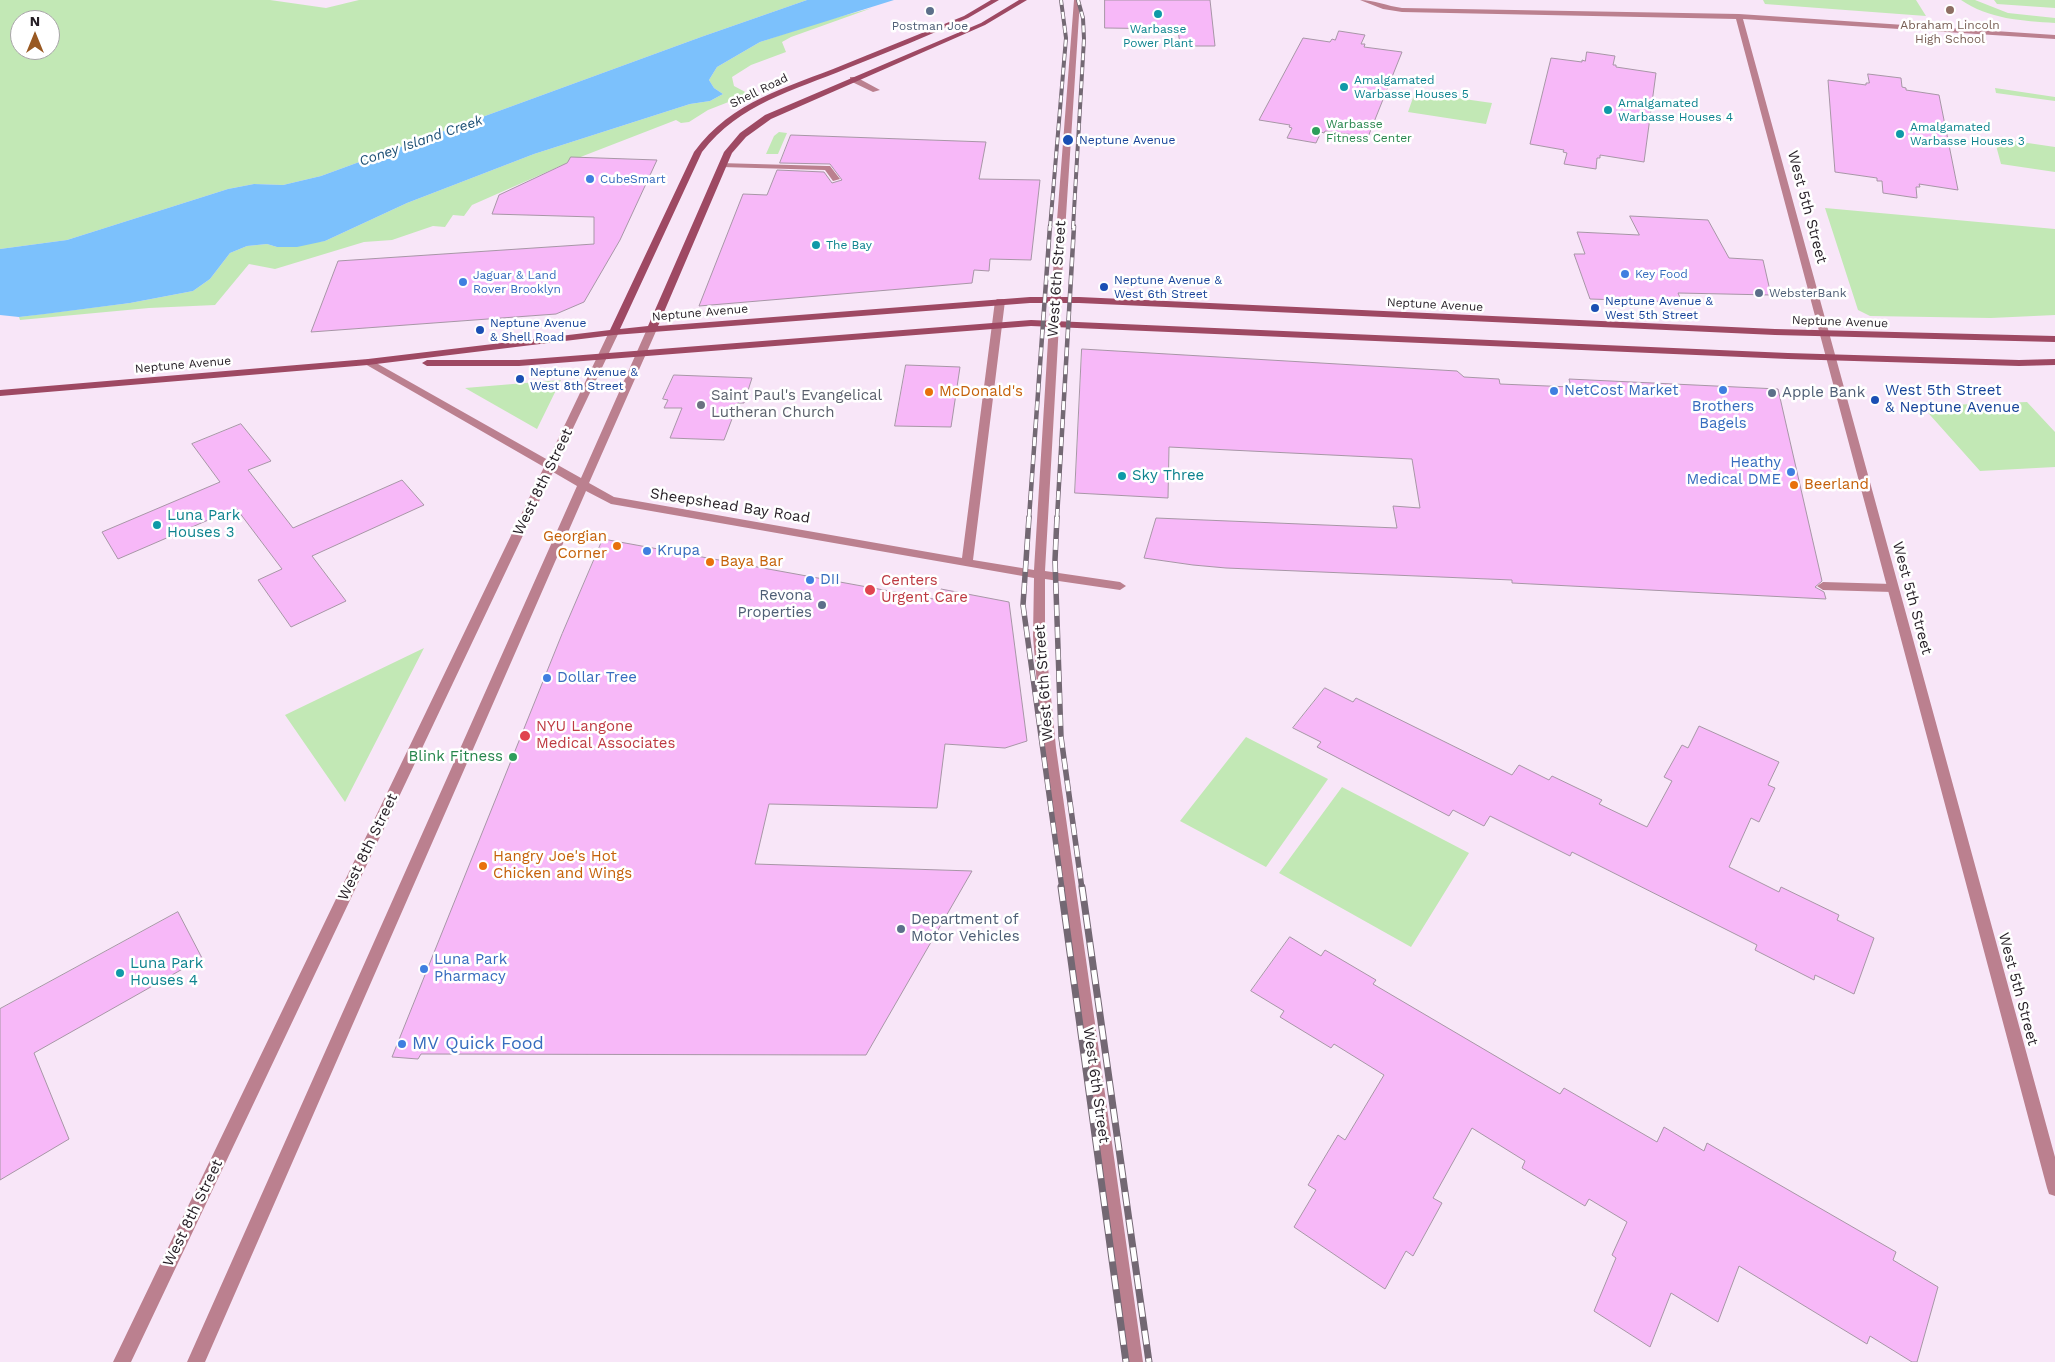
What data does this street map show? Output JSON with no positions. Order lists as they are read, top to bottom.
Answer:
{
  "streets": {
    "main road": ["Shell Road", "Neptune Avenue"],
    "street": [
      "West 5th Street",
      "West 6th Street",
      "West 8th Street",
      "Sheepshead Bay Road"
    ]
  },
  "crossings": [
    ["Shell Road", "Neptune Avenue"],
    ["Shell Road", "West 8th Street"],
    ["West 5th Street", "Neptune Avenue"],
    ["West 6th Street", "Neptune Avenue"],
    ["West 6th Street", "Sheepshead Bay Road"],
    ["Neptune Avenue", "West 8th Street"],
    ["Neptune Avenue", "Sheepshead Bay Road"],
    ["West 8th Street", "Sheepshead Bay Road"]
  ],
  "water": ["Coney Island Creek"],
  "places": [
    "Abraham Lincoln High School",
    "Postman Joe",
    "Warbasse Power Plant",
    "Amalgamated Warbasse Houses 5",
    "Amalgamated Warbasse Houses 4",
    "Warbasse Fitness Center",
    "Amalgamated Warbasse Houses 3",
    "Neptune Avenue",
    "CubeSmart",
    "The Bay",
    "Key Food",
    "Jaguar & Land Rover Brooklyn",
    "Neptune Avenue & West 6th Street",
    "WebsterBank",
    "Neptune Avenue & West 5th Street",
    "Neptune Avenue & Shell Road",
    "Neptune Avenue & West 8th Street",
    "Brothers Bagels",
    "NetCost Market",
    "McDonald's",
    "Apple Bank",
    "West 5th Street & Neptune Avenue",
    "Saint Paul's Evangelical Lutheran Church",
    "Heathy Medical DME",
    "Sky Three",
    "Beerland",
    "Luna Park Houses 3",
    "Georgian Corner",
    "Krupa",
    "Baya Bar",
    "DII",
    "Centers Urgent Care",
    "Revona Properties",
    "Dollar Tree",
    "NYU Langone Medical Associates",
    "Blink Fitness",
    "Hangry Joe's Hot Chicken and Wings",
    "Department of Motor Vehicles",
    "Luna Park Pharmacy",
    "Luna Park Houses 4",
    "MV Quick Food"
  ],
  "north": "top"
}
